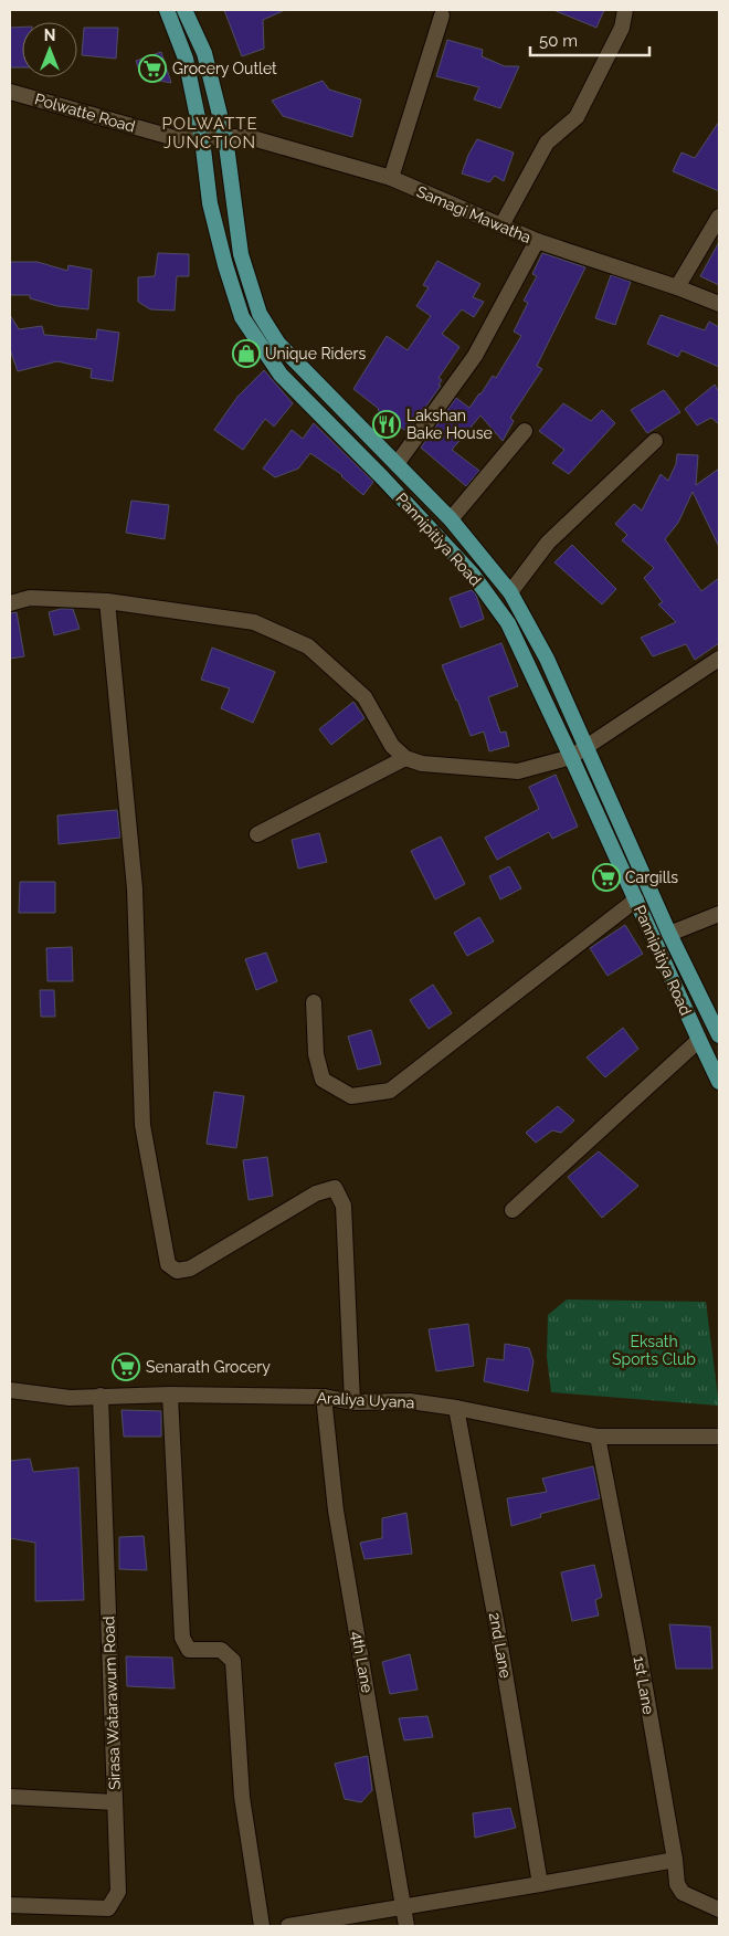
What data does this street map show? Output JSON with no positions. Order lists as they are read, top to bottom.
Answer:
{
  "streets": {
    "main road": ["Pannipitiya Road"],
    "street": [
      "Polwatte Road",
      "Samagi Mawatha",
      "Araliya Uyana",
      "2nd Lane",
      "4th Lane",
      "1st Lane",
      "Sirasa Watarawum Road"
    ]
  },
  "crossings": [
    ["Polwatte Road", "Samagi Mawatha"],
    ["Polwatte Road", "Pannipitiya Road"],
    ["Samagi Mawatha", "Pannipitiya Road"],
    ["Araliya Uyana", "2nd Lane"],
    ["Araliya Uyana", "4th Lane"],
    ["Araliya Uyana", "1st Lane"],
    ["Araliya Uyana", "Sirasa Watarawum Road"]
  ],
  "districts": ["POLWATTE JUNCTION"],
  "parks": ["Eksath Sports Club"],
  "places": {
    "supermarket": ["Grocery Outlet", "Cargills", "Senarath Grocery"],
    "shop": ["Unique Riders"],
    "restaurant": ["Lakshan Bake House"]
  },
  "scale_bar": "50 m",
  "north": "top"
}
